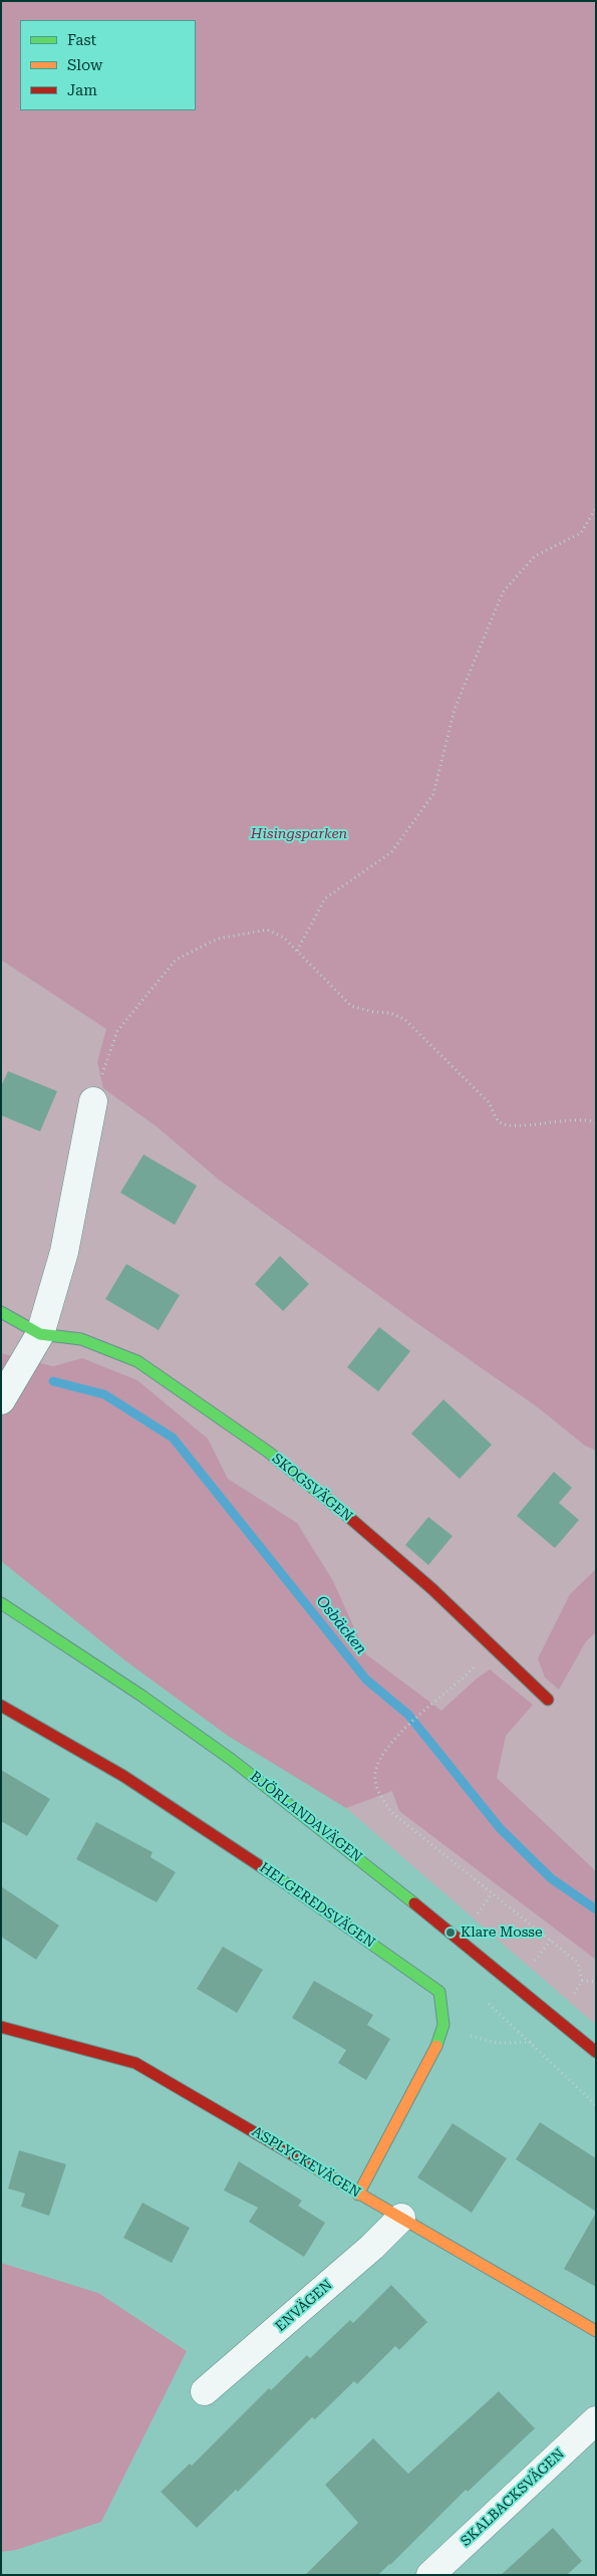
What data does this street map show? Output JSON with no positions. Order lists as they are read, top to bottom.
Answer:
{
  "streets": {
    "street": [
      "SKOGSVÄGEN",
      "BJÖRLANDAVÄGEN",
      "HELGEREDSVÄGEN",
      "ASPLYCKEVÄGEN",
      "ENVÄGEN",
      "SKALBACKSVÄGEN"
    ]
  },
  "crossings": [
    ["HELGEREDSVÄGEN", "ASPLYCKEVÄGEN"],
    ["ASPLYCKEVÄGEN", "ENVÄGEN"]
  ],
  "water": ["Osbäcken"],
  "parks": ["Hisingsparken"],
  "places": ["Klare Mosse"],
  "legend": ["Fast", "Slow", "Jam"]
}
